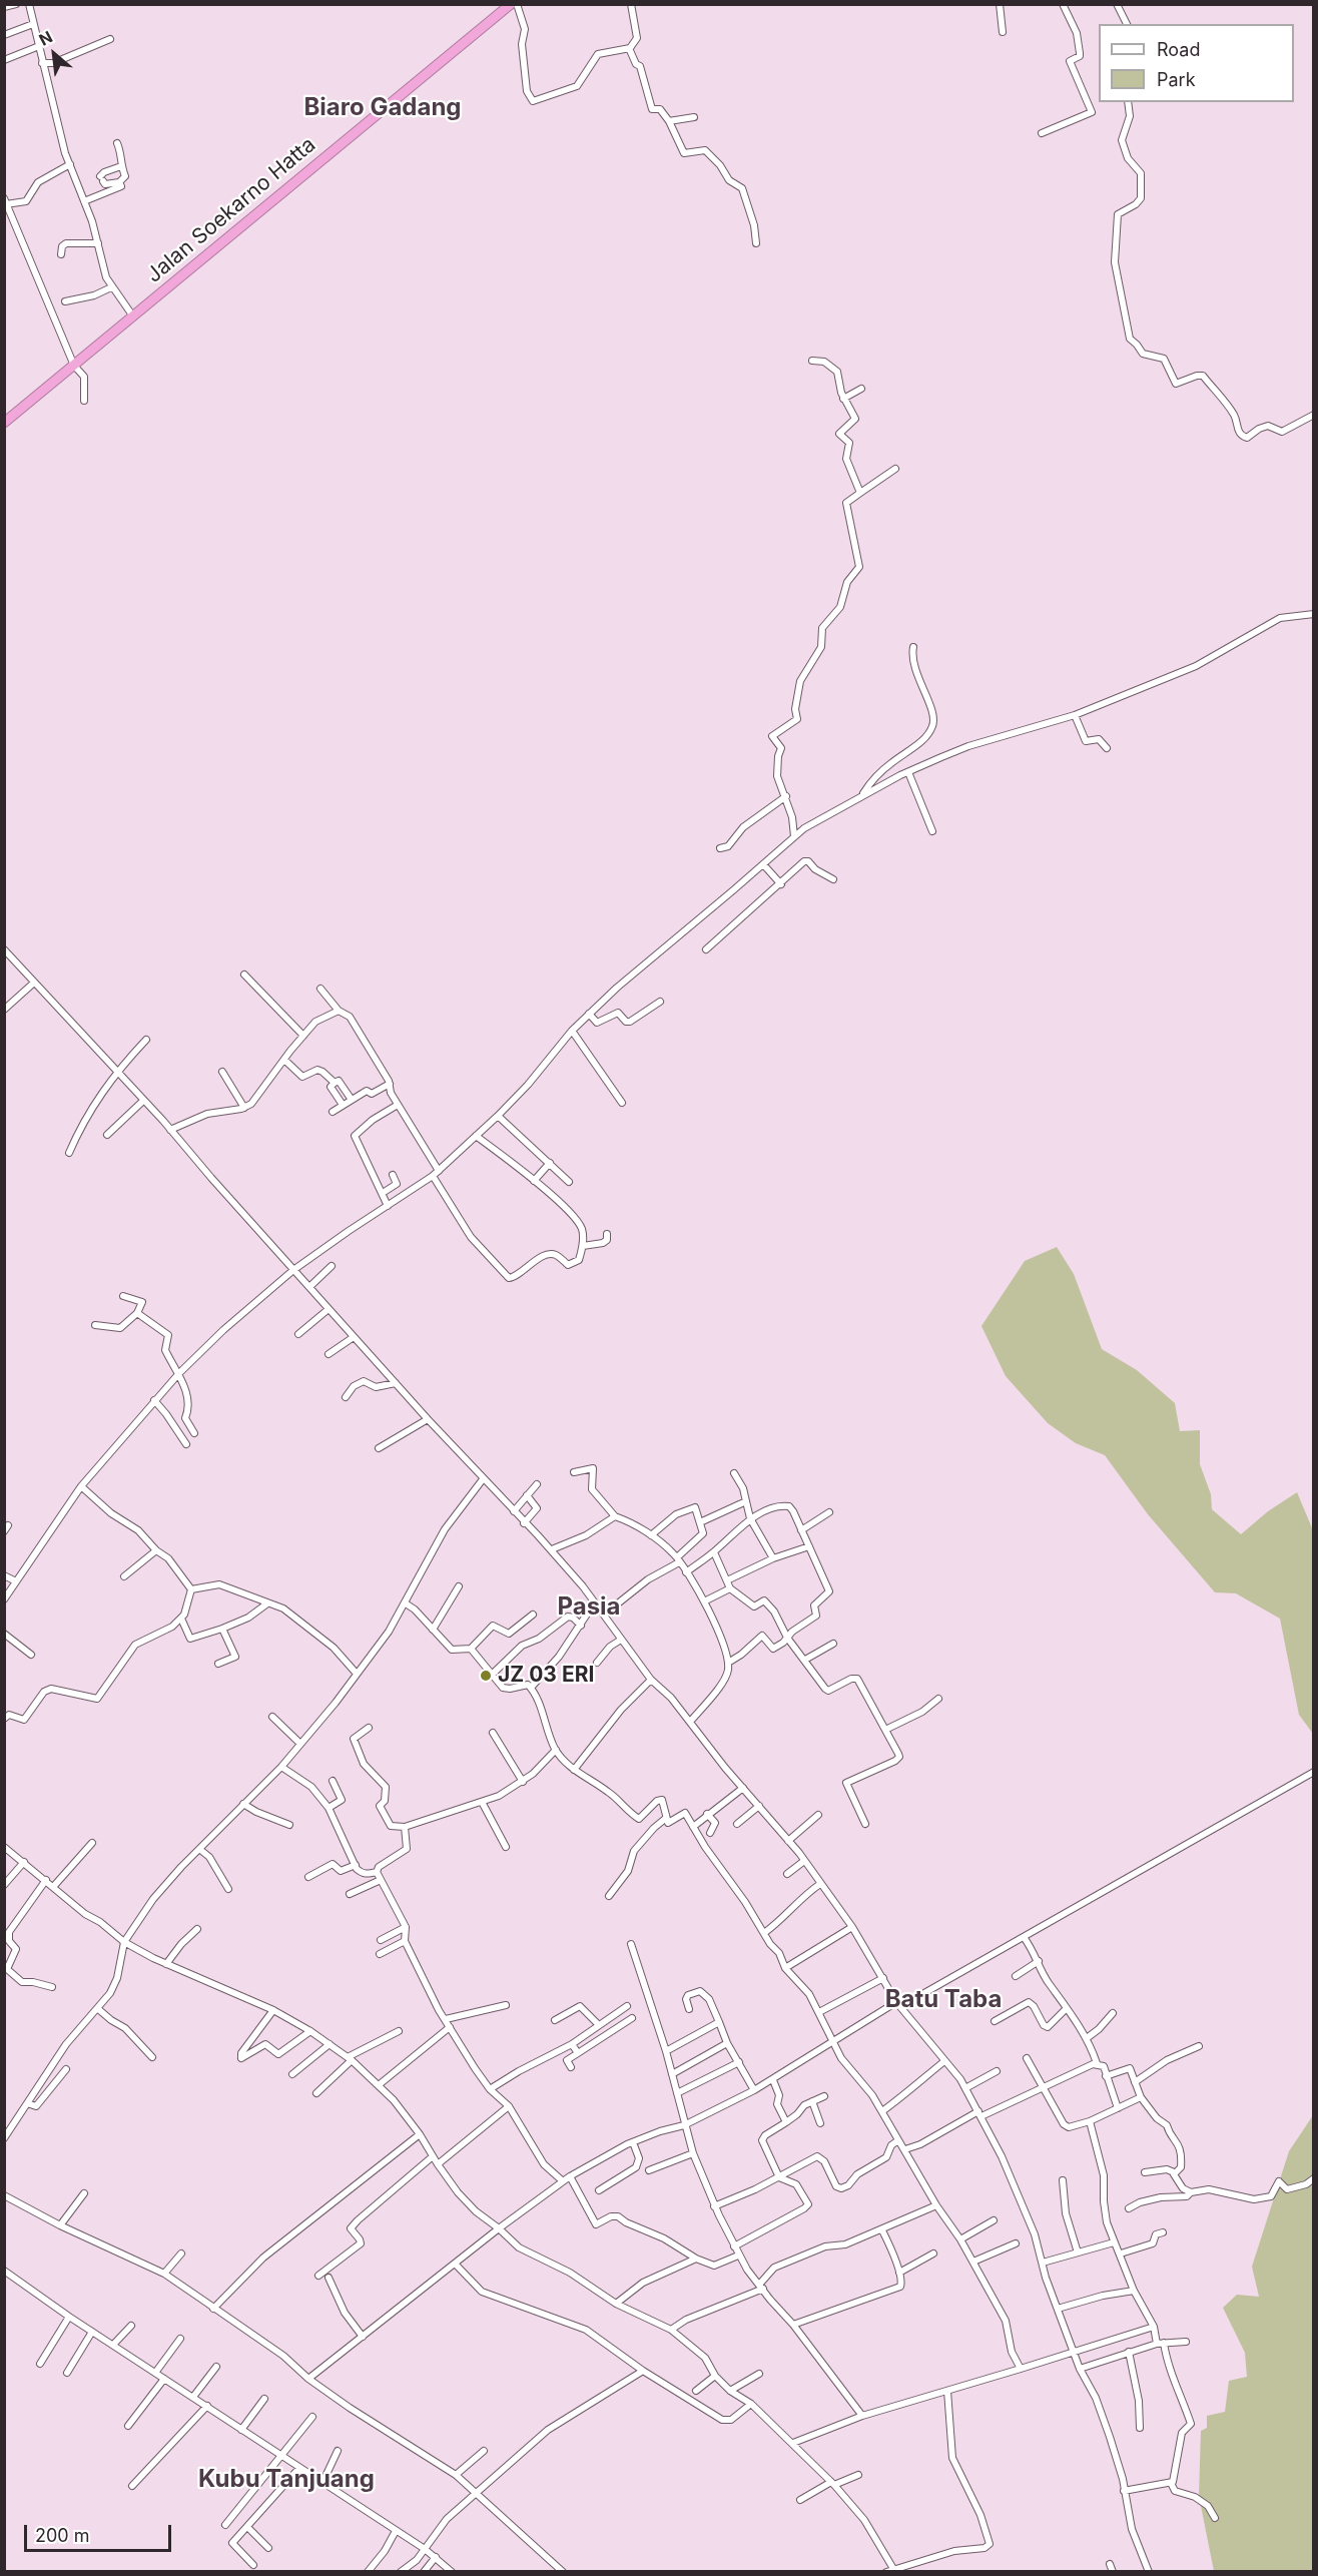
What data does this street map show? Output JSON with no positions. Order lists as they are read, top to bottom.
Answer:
{
  "streets": {
    "highway": ["Jalan Soekarno Hatta"]
  },
  "districts": [
    "Biaro Gadang",
    "Pasia",
    "Batu Taba",
    "Kubu Tanjuang"
  ],
  "places": ["JZ 03 ERI"],
  "legend": ["Road", "Park"],
  "scale_bar": "200 m",
  "north": "top left"
}
